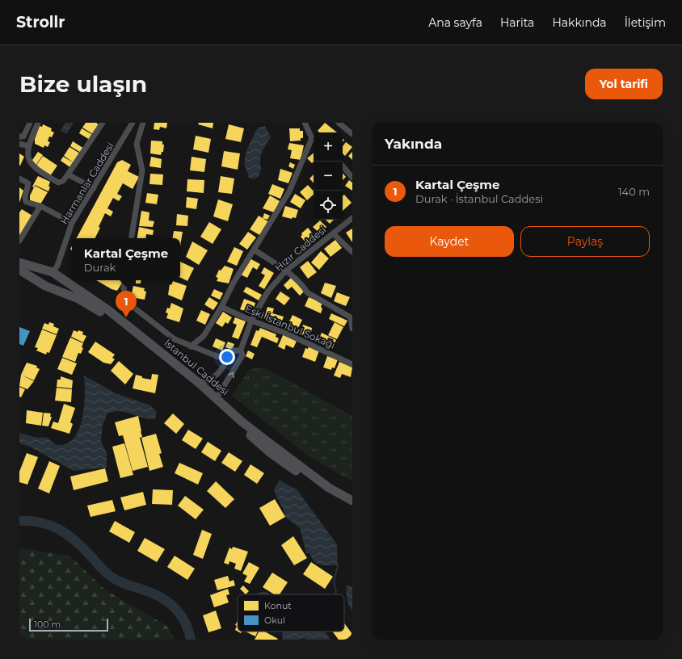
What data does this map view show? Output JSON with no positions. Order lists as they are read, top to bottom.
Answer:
{
  "streets": {
    "main road": ["İstanbul Caddesi"],
    "street": ["Harmanlar Caddesi", "Hızır Caddesi", "Eski İstanbul Sokağı"]
  },
  "crossings": [
    ["Harmanlar Caddesi", "İstanbul Caddesi"],
    ["Hızır Caddesi", "Eski İstanbul Sokağı"],
    ["Hızır Caddesi", "İstanbul Caddesi"]
  ],
  "legend": ["Konut", "Okul"],
  "scale_bar": "100 m",
  "page": {
    "header": "Strollr",
    "nav": [
      "Ana sayfa",
      "Harita",
      "Hakkında",
      "İletişim"
    ],
    "buttons": [
      "Yol tarifi",
      ["Kaydet", "Paylaş"]
    ],
    "title": "Bize ulaşın",
    "heading": "Yakında",
    "map_buttons": ["+", "−"],
    "list": [
      {
        "mark": "1",
        "name": "Kartal Çeşme",
        "note": "Durak · İstanbul Caddesi",
        "value": "140 m"
      }
    ],
    "popup": ["Kartal Çeşme", "Durak"],
    "pins": "1",
    "scale": "100 m"
  }
}
